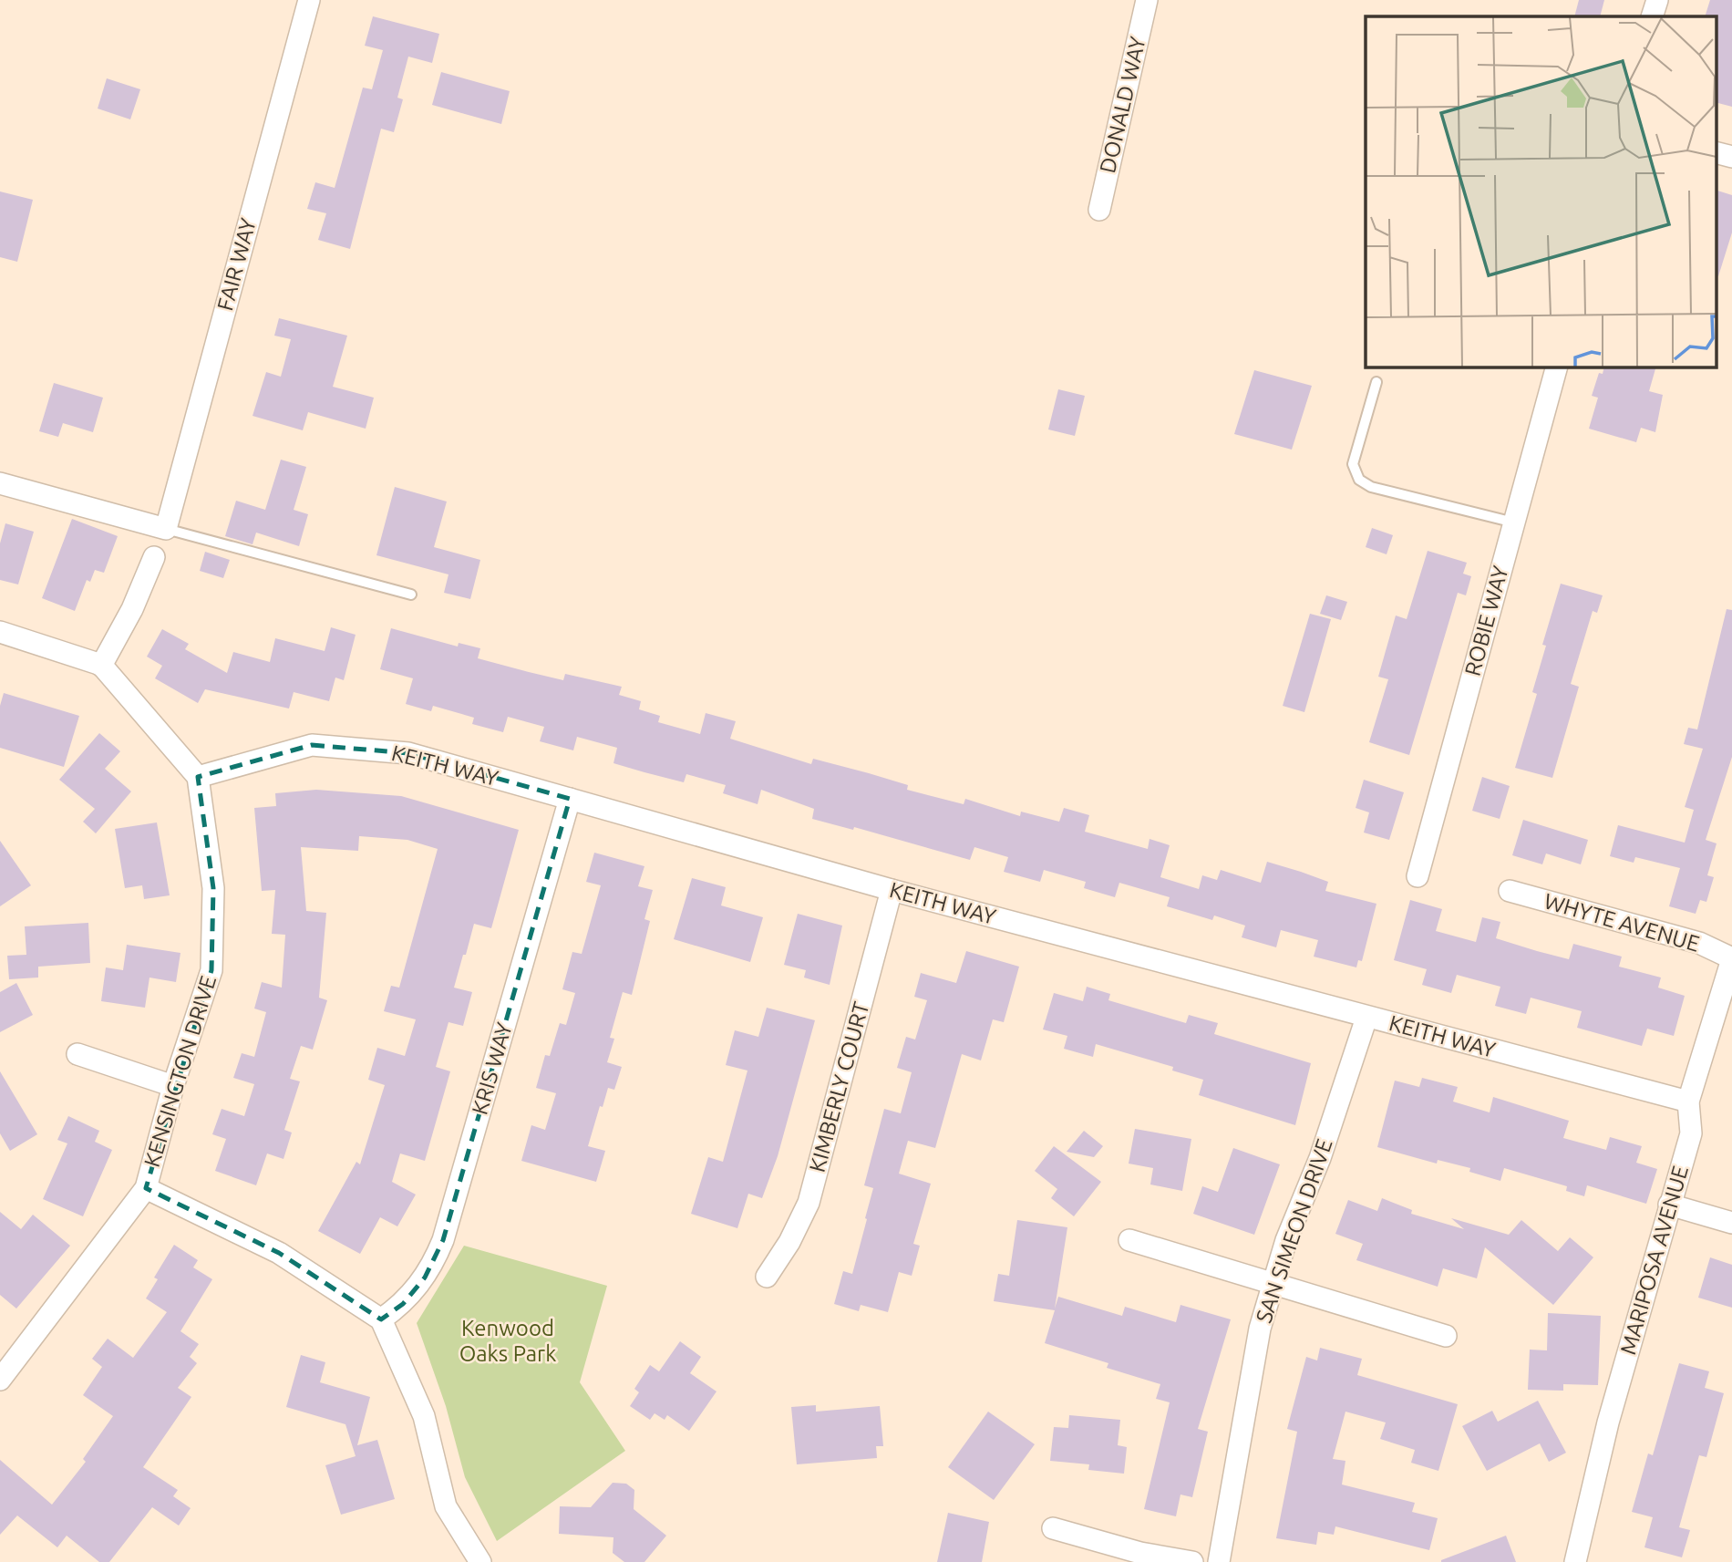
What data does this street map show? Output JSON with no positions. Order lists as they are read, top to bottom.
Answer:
{
  "streets": {
    "street": [
      "DONALD WAY",
      "FAIR WAY",
      "ROBIE WAY",
      "KEITH WAY",
      "WHYTE AVENUE",
      "KRIS WAY",
      "KENSINGTON DRIVE",
      "KIMBERLY COURT",
      "SAN SIMEON DRIVE",
      "MARIPOSA AVENUE"
    ]
  },
  "crossings": [
    ["KEITH WAY", "KRIS WAY"],
    ["KEITH WAY", "KENSINGTON DRIVE"],
    ["KEITH WAY", "KIMBERLY COURT"],
    ["KEITH WAY", "SAN SIMEON DRIVE"],
    ["KEITH WAY", "MARIPOSA AVENUE"],
    ["WHYTE AVENUE", "MARIPOSA AVENUE"]
  ],
  "parks": ["Kenwood Oaks Park"]
}
